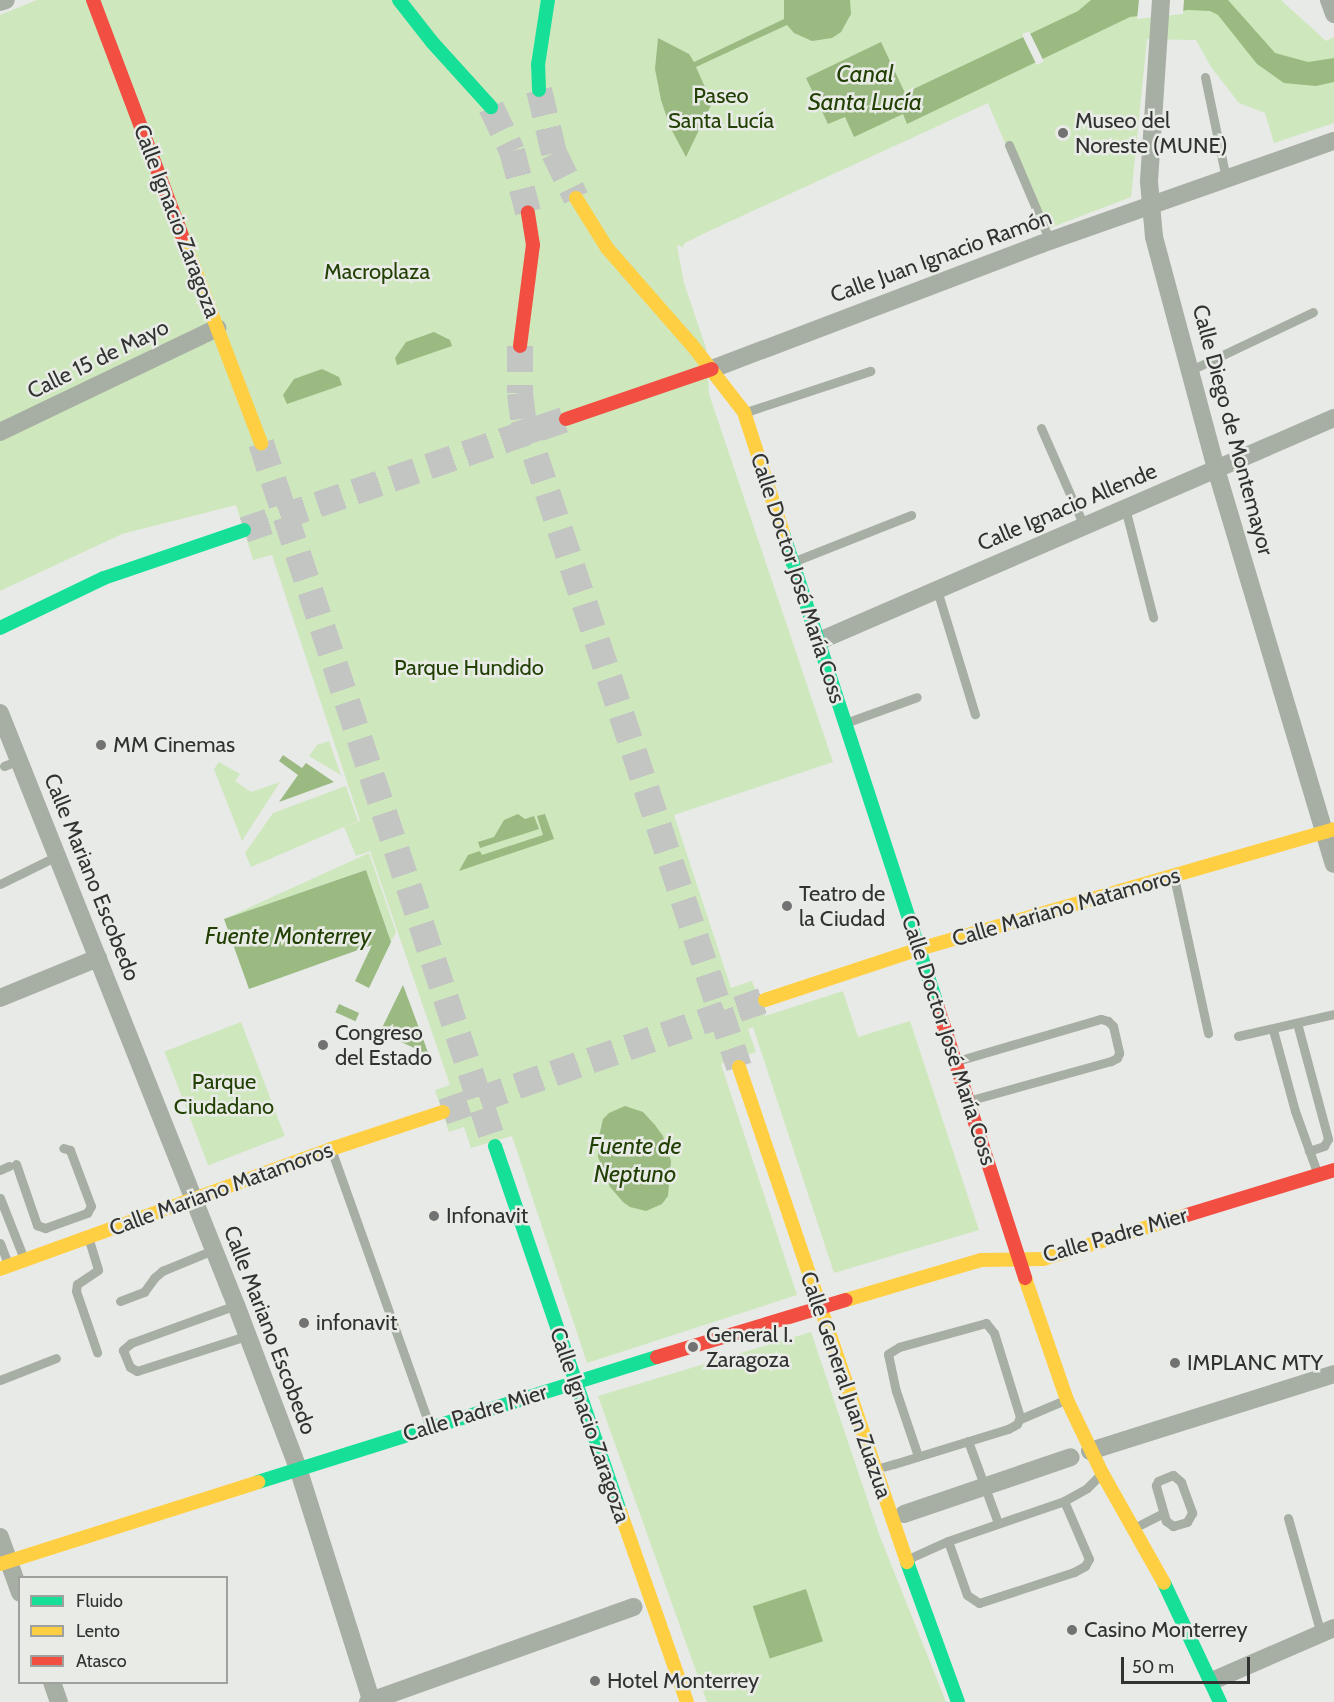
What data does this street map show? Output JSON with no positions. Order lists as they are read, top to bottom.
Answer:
{
  "streets": {
    "street": [
      "Calle Ignacio Zaragoza",
      "Calle Juan Ignacio Ramón",
      "Calle 15 de Mayo",
      "Calle Diego de Montemayor",
      "Calle Ignacio Allende",
      "Calle Doctor José María Coss",
      "Calle Mariano Escobedo",
      "Calle Mariano Matamoros",
      "Calle Padre Mier",
      "Calle General Juan Zuazua"
    ]
  },
  "crossings": [
    ["Calle Ignacio Zaragoza", "Calle 15 de Mayo"],
    ["Calle Ignacio Zaragoza", "Calle Padre Mier"],
    ["Calle Juan Ignacio Ramón", "Calle Diego de Montemayor"],
    ["Calle Juan Ignacio Ramón", "Calle Doctor José María Coss"],
    ["Calle Diego de Montemayor", "Calle Ignacio Allende"],
    ["Calle Diego de Montemayor", "Calle Mariano Matamoros"],
    ["Calle Ignacio Allende", "Calle Doctor José María Coss"],
    ["Calle Doctor José María Coss", "Calle Mariano Matamoros"],
    ["Calle Doctor José María Coss", "Calle Padre Mier"],
    ["Calle Mariano Escobedo", "Calle Mariano Matamoros"],
    ["Calle Mariano Escobedo", "Calle Padre Mier"],
    ["Calle Padre Mier", "Calle General Juan Zuazua"]
  ],
  "water": ["Canal Santa Lucía", "Fuente Monterrey", "Fuente de Neptuno"],
  "parks": [
    "Paseo Santa Lucía",
    "Macroplaza",
    "Parque Hundido",
    "Parque Ciudadano"
  ],
  "places": [
    "Museo del Noreste (MUNE)",
    "MM Cinemas",
    "Teatro de la Ciudad",
    "Congreso del Estado",
    "Infonavit",
    "infonavit",
    "General I. Zaragoza",
    "IMPLANC MTY",
    "Casino Monterrey",
    "Hotel Monterrey"
  ],
  "legend": ["Fluido", "Lento", "Atasco"],
  "scale_bar": "50 m"
}
